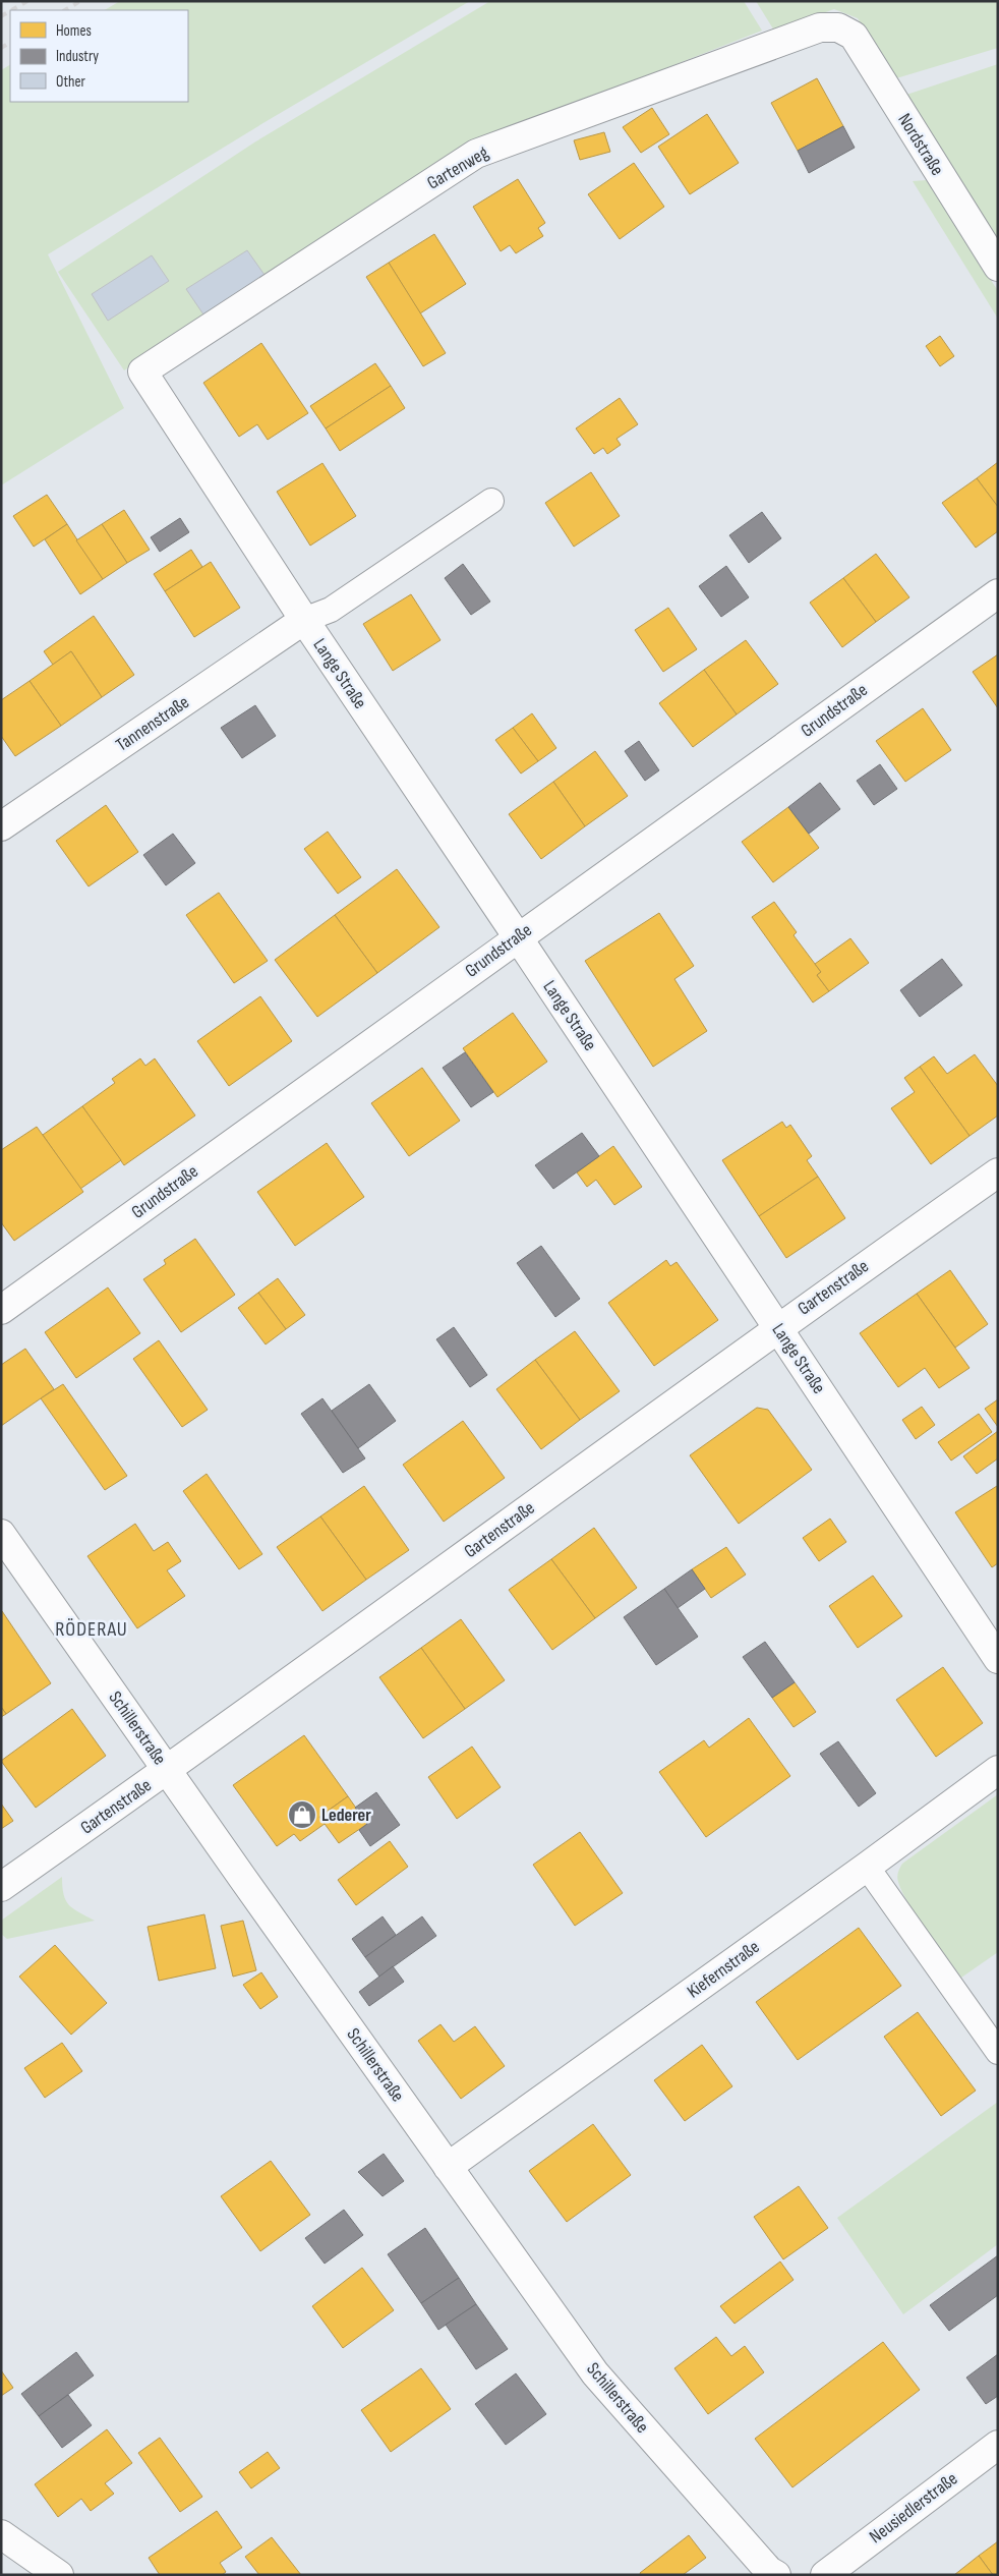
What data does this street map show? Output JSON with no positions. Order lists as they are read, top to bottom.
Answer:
{
  "streets": {
    "street": [
      "Nordstraße",
      "Gartenweg",
      "Lange Straße",
      "Grundstraße",
      "Tannenstraße",
      "Gartenstraße",
      "Schillerstraße",
      "Kiefernstraße",
      "Neusiedlerstraße"
    ]
  },
  "crossings": [
    ["Nordstraße", "Gartenweg"],
    ["Gartenweg", "Lange Straße"],
    ["Lange Straße", "Grundstraße"],
    ["Lange Straße", "Tannenstraße"],
    ["Lange Straße", "Gartenstraße"],
    ["Gartenstraße", "Schillerstraße"],
    ["Schillerstraße", "Kiefernstraße"]
  ],
  "districts": ["RÖDERAU"],
  "places": {
    "shop": ["Lederer"]
  },
  "legend": ["Homes", "Industry", "Other"]
}
